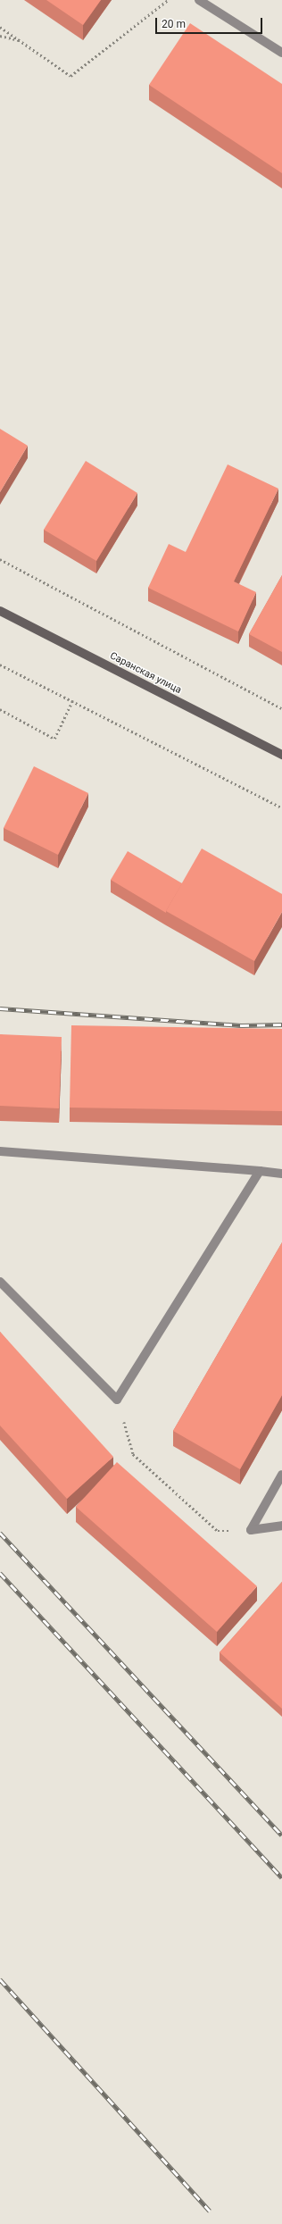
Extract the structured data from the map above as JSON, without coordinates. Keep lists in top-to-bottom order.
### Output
{
  "streets": {
    "main road": ["Саранская улица"]
  },
  "scale_bar": "20 m"
}
